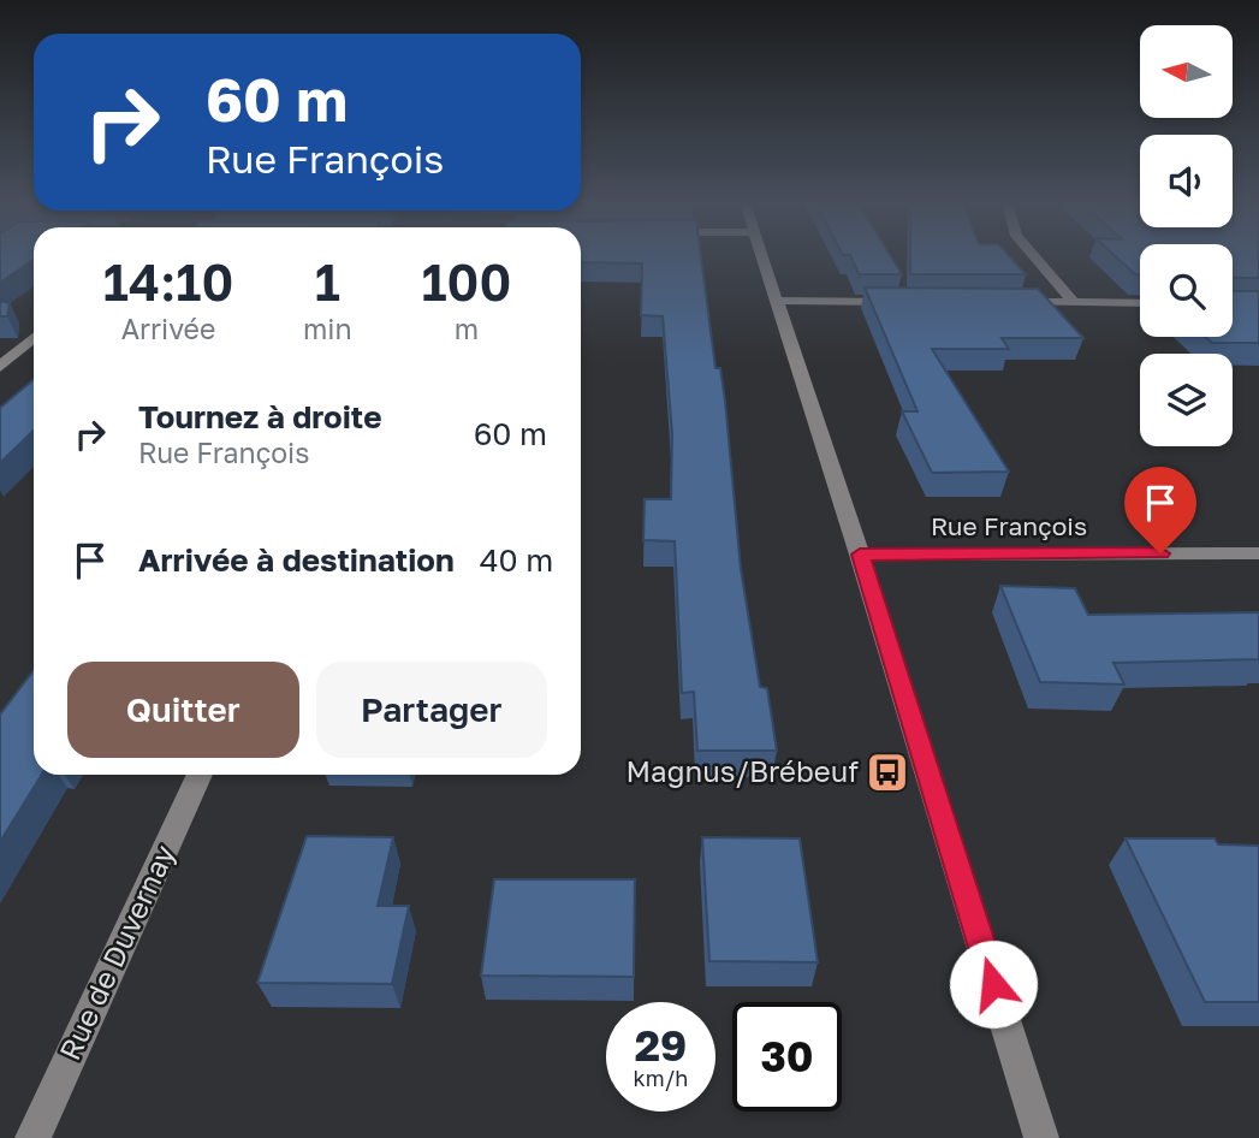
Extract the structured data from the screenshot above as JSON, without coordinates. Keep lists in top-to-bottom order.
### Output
{
  "streets": {
    "street": ["Rue François", "Rue de Duvernay"]
  },
  "places": {
    "bus stop": ["Magnus/Brébeuf"]
  },
  "north": "left",
  "page": {
    "turn": ["60 m", "Rue François"],
    "eta": [
      "14:10",
      "Arrivée",
      "1",
      "min",
      "100",
      "m"
    ],
    "list": [
      {
        "name": "Tournez à droite",
        "note": "Rue François",
        "value": "60 m"
      },
      {
        "name": "Arrivée à destination",
        "value": "40 m"
      }
    ],
    "buttons": ["Quitter", "Partager"],
    "speed": "29 km/h",
    "limit": "30"
  }
}
